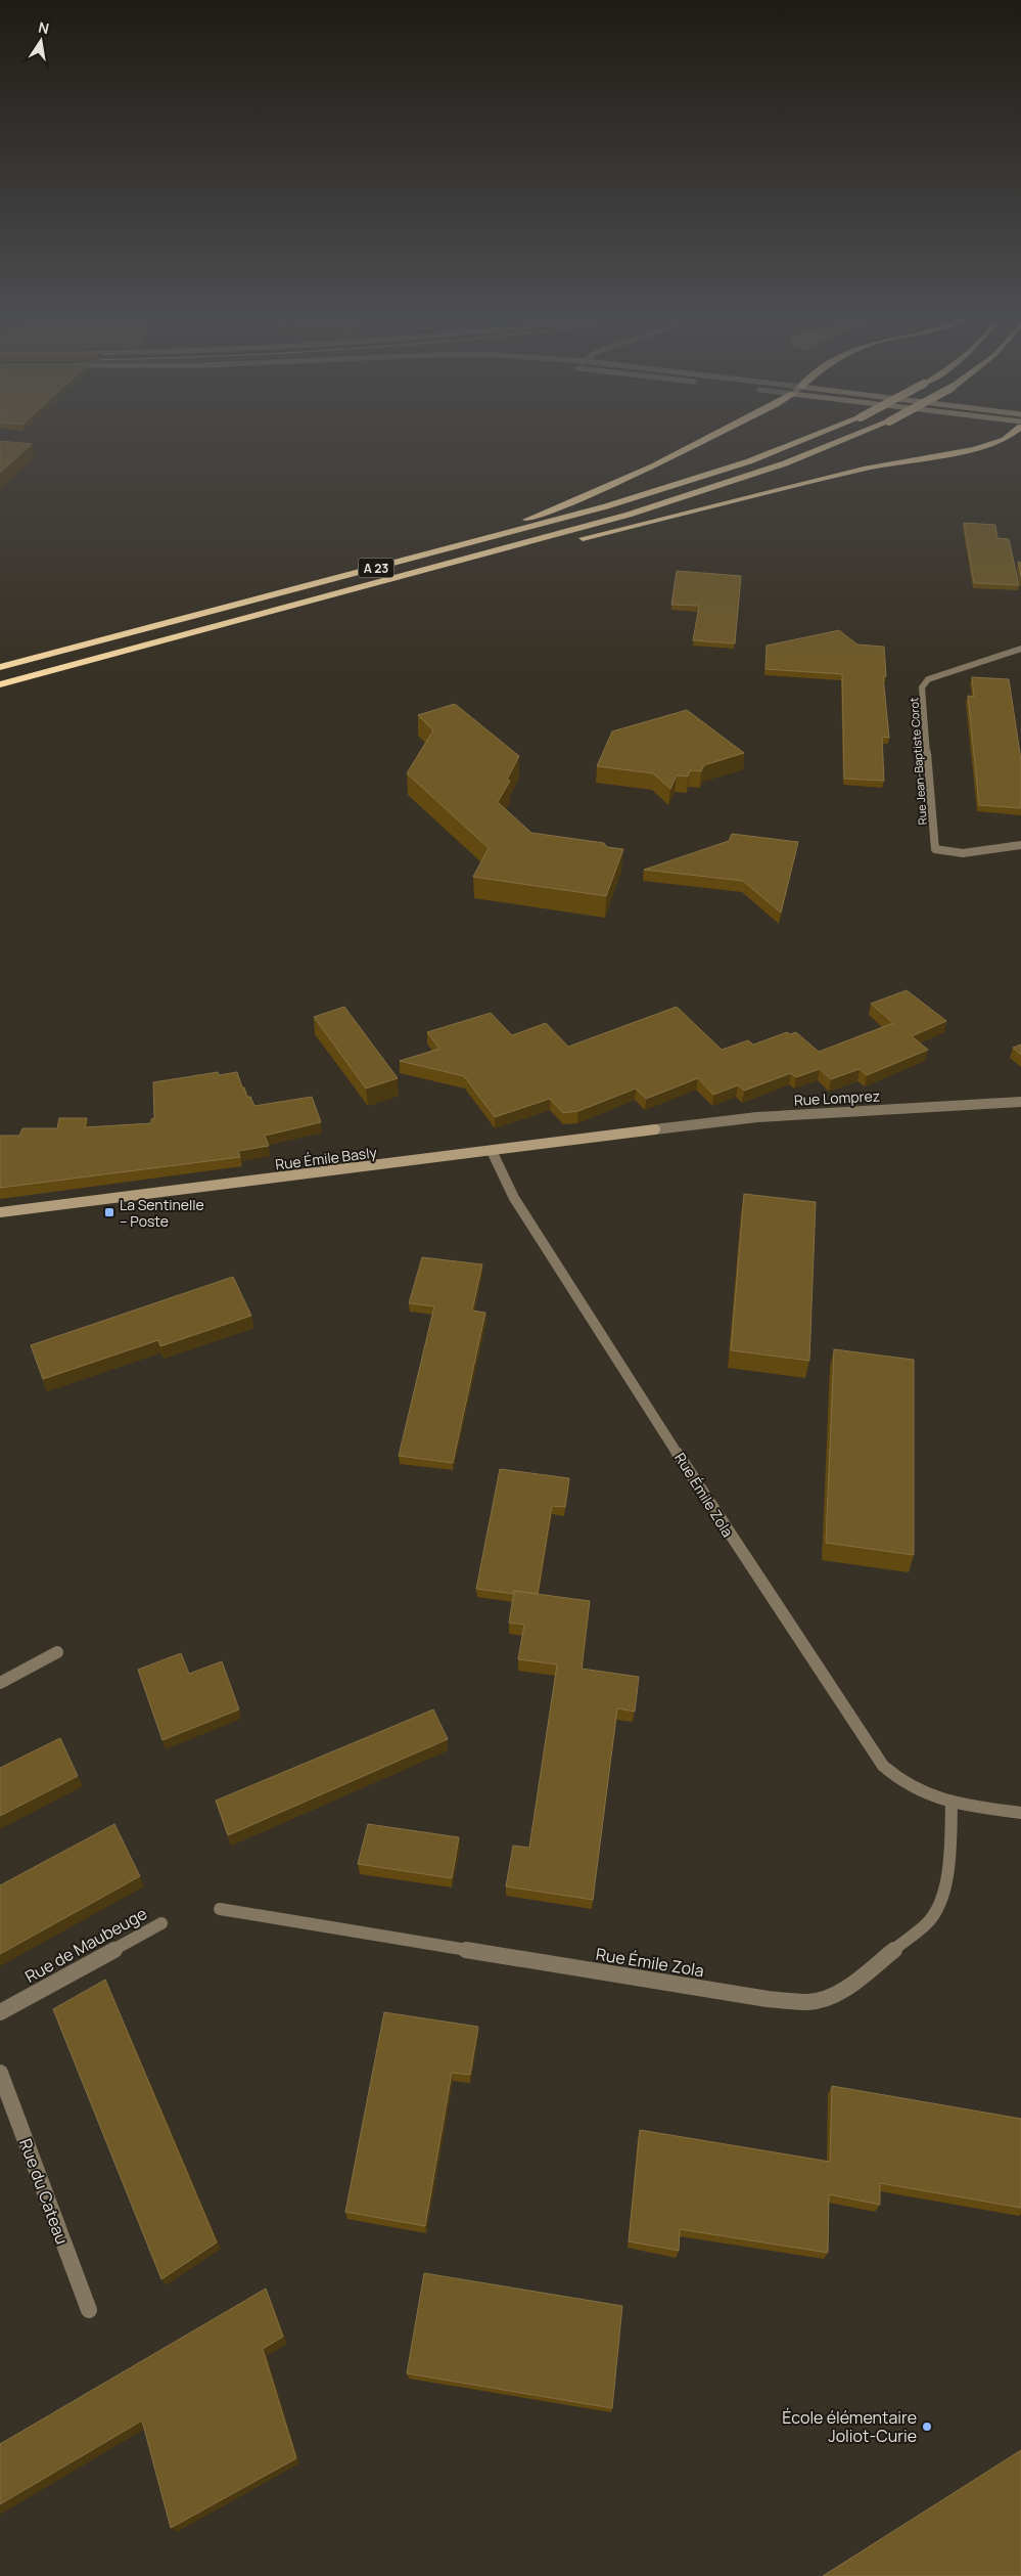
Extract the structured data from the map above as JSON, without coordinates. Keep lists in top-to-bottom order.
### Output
{
  "streets": {
    "highway": ["A 23"],
    "main road": ["Rue Émile Basly"],
    "street": [
      "Rue Jean-Baptiste Corot",
      "Rue Lomprez",
      "Rue Émile Zola",
      "Rue de Maubeuge",
      "Rue du Cateau"
    ]
  },
  "crossings": [
    ["Rue Lomprez", "Rue Émile Basly"],
    ["Rue Émile Basly", "Rue Émile Zola"]
  ],
  "places": {
    "transit": ["La Sentinelle – Poste"],
    "other": ["École élémentaire Joliot-Curie"]
  },
  "north": "top"
}
